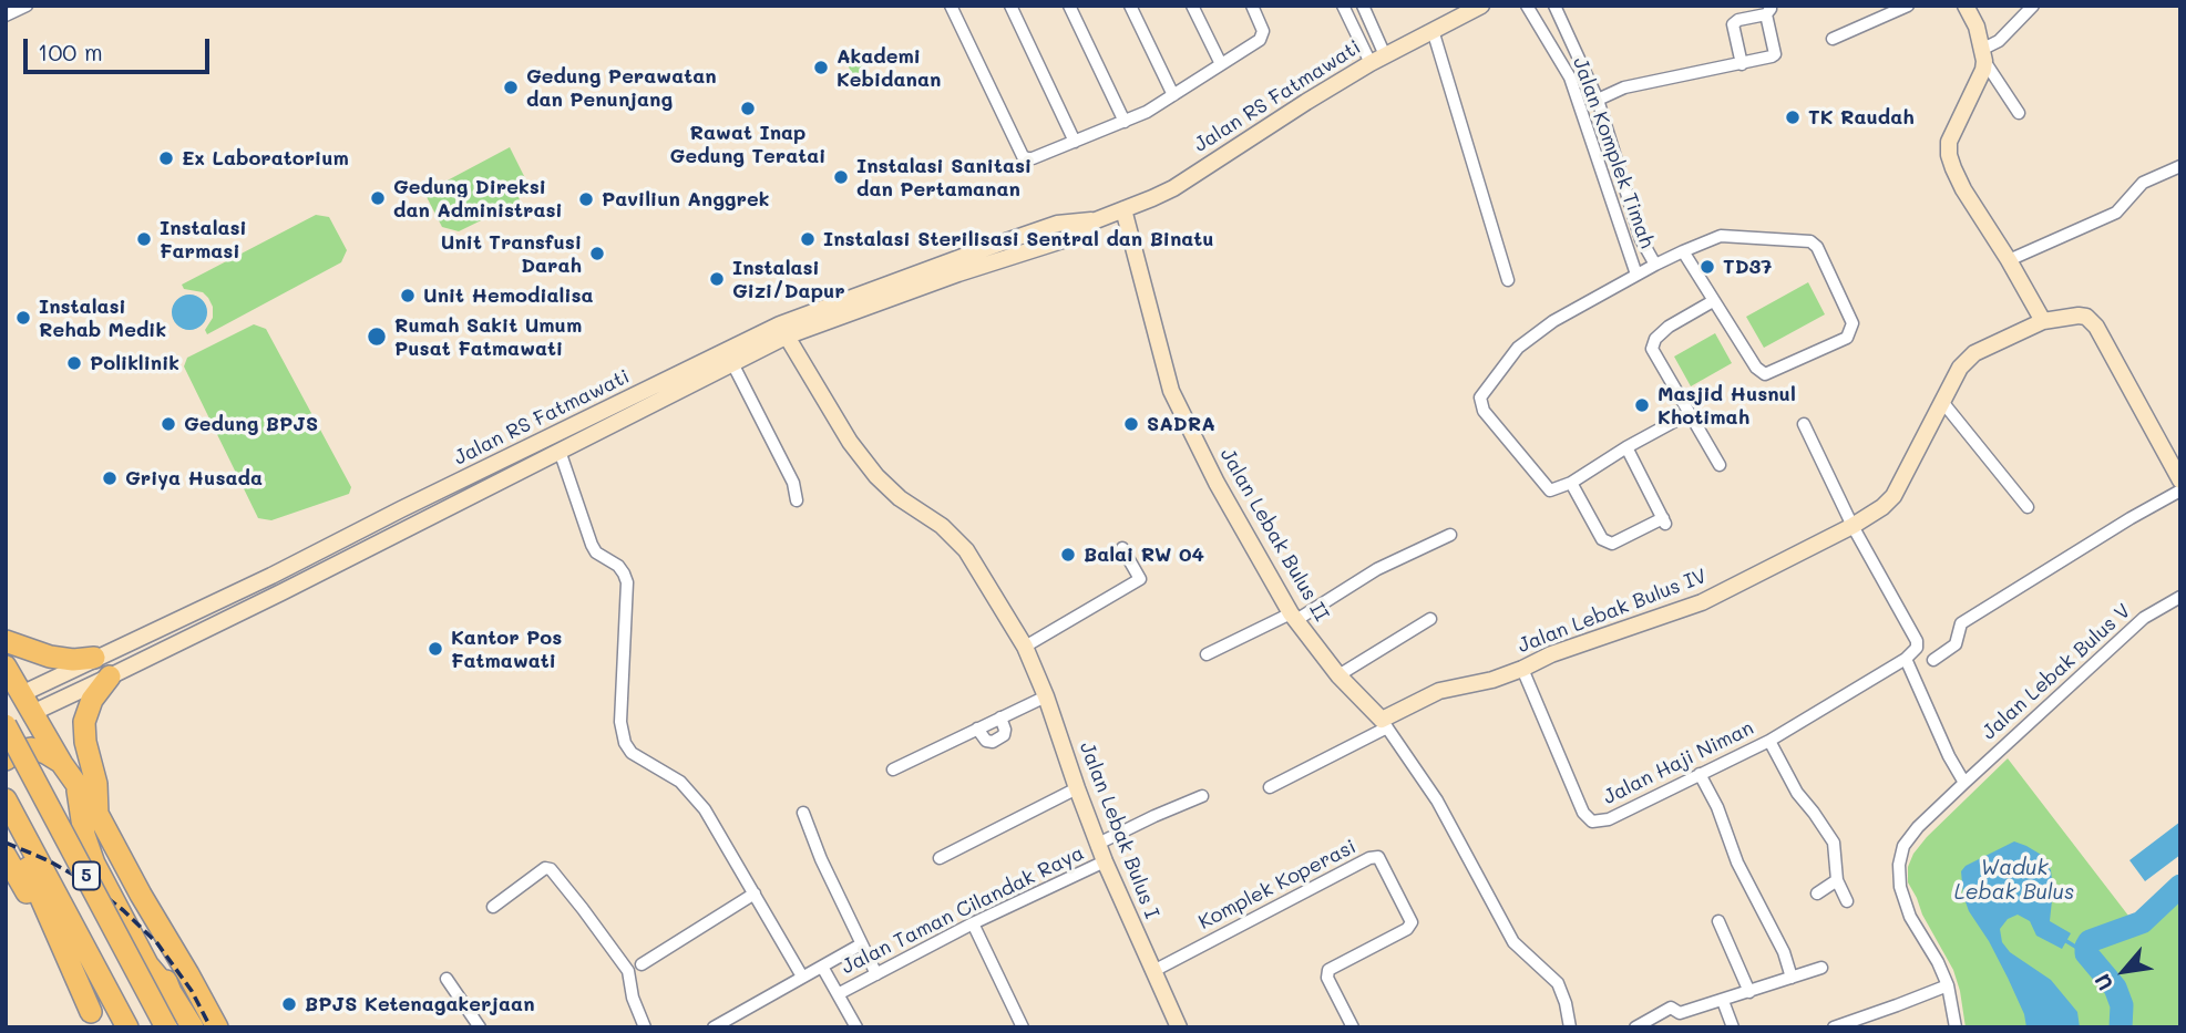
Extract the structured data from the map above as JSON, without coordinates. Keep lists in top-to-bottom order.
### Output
{
  "streets": {
    "highway": ["5"],
    "street": [
      "Jalan RS Fatmawati",
      "Jalan Komplek Timah",
      "Jalan Lebak Bulus II",
      "Jalan Lebak Bulus IV",
      "Jalan Lebak Bulus V",
      "Jalan Haji Niman",
      "Jalan Lebak Bulus I",
      "Komplek Koperasi",
      "Jalan Taman Cilandak Raya"
    ]
  },
  "crossings": [
    ["Jalan RS Fatmawati", "Jalan Lebak Bulus II"],
    ["Jalan RS Fatmawati", "Jalan Lebak Bulus I"],
    ["Jalan Lebak Bulus II", "Jalan Lebak Bulus IV"],
    ["Jalan Lebak Bulus IV", "Jalan Haji Niman"],
    ["Jalan Lebak Bulus I", "Komplek Koperasi"],
    ["Jalan Lebak Bulus I", "Jalan Taman Cilandak Raya"]
  ],
  "water": ["Waduk Lebak Bulus"],
  "places": [
    "Akademi Kebidanan",
    "Gedung Perawatan dan Penunjang",
    "Rawat Inap Gedung Teratai",
    "TK Raudah",
    "Ex Laboratorium",
    "Instalasi Sanitasi dan Pertamanan",
    "Gedung Direksi dan Administrasi",
    "Paviliun Anggrek",
    "Instalasi Farmasi",
    "Instalasi Sterilisasi Sentral dan Binatu",
    "Unit Transfusi Darah",
    "TD37",
    "Instalasi Gizi/Dapur",
    "Unit Hemodialisa",
    "Instalasi Rehab Medik",
    "Rumah Sakit Umum Pusat Fatmawati",
    "Poliklinik",
    "Masjid Husnul Khotimah",
    "Gedung BPJS",
    "SADRA",
    "Griya Husada",
    "Balai RW 04",
    "Kantor Pos Fatmawati",
    "BPJS Ketenagakerjaan"
  ],
  "scale_bar": "100 m",
  "north": "bottom left"
}
